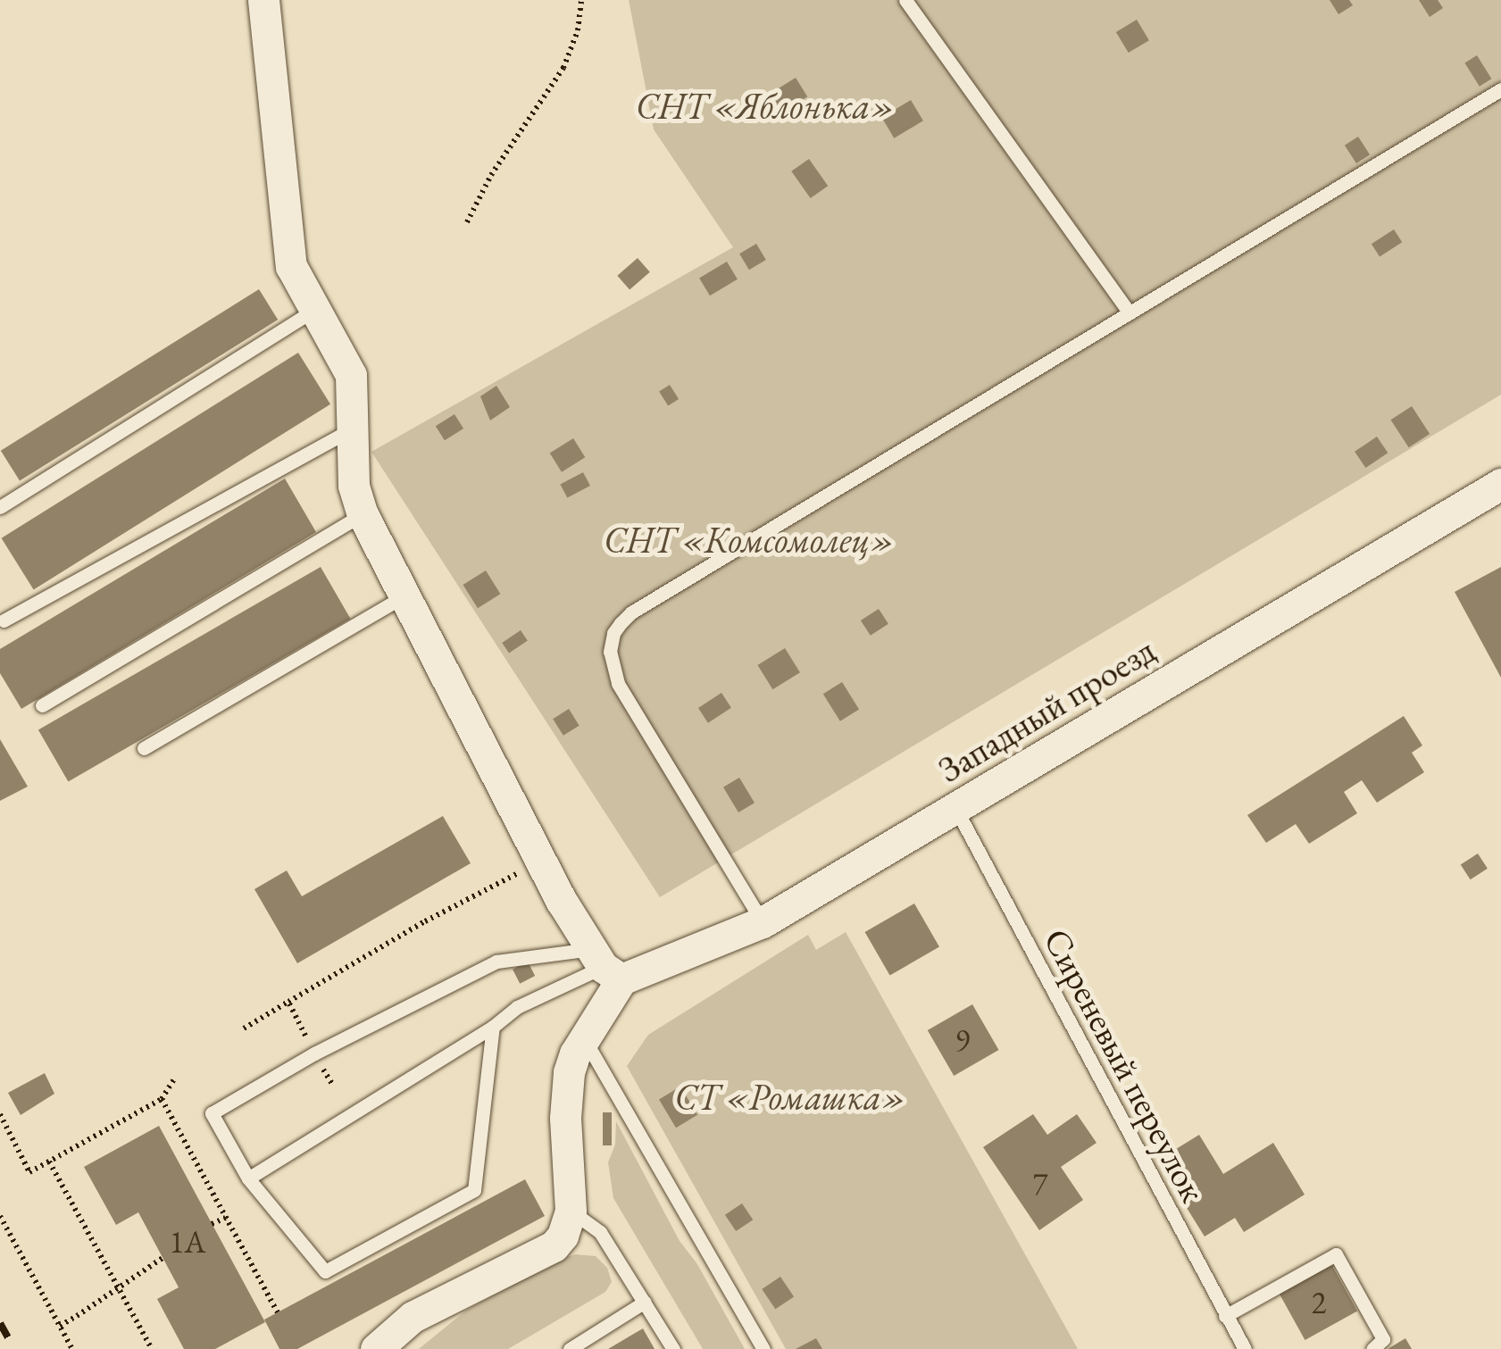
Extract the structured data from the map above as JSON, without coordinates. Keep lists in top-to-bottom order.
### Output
{
  "streets": {
    "street": ["Западный проезд"],
    "lane": ["Сиреневый переулок"]
  },
  "crossings": [
    ["Западный проезд", "Сиреневый переулок"]
  ],
  "parks": ["СНТ «Яблонька»", "СНТ «Комсомолец»", "СТ «Ромашка»"],
  "house_numbers": [
    "9",
    "7",
    "1А",
    "2"
  ]
}
